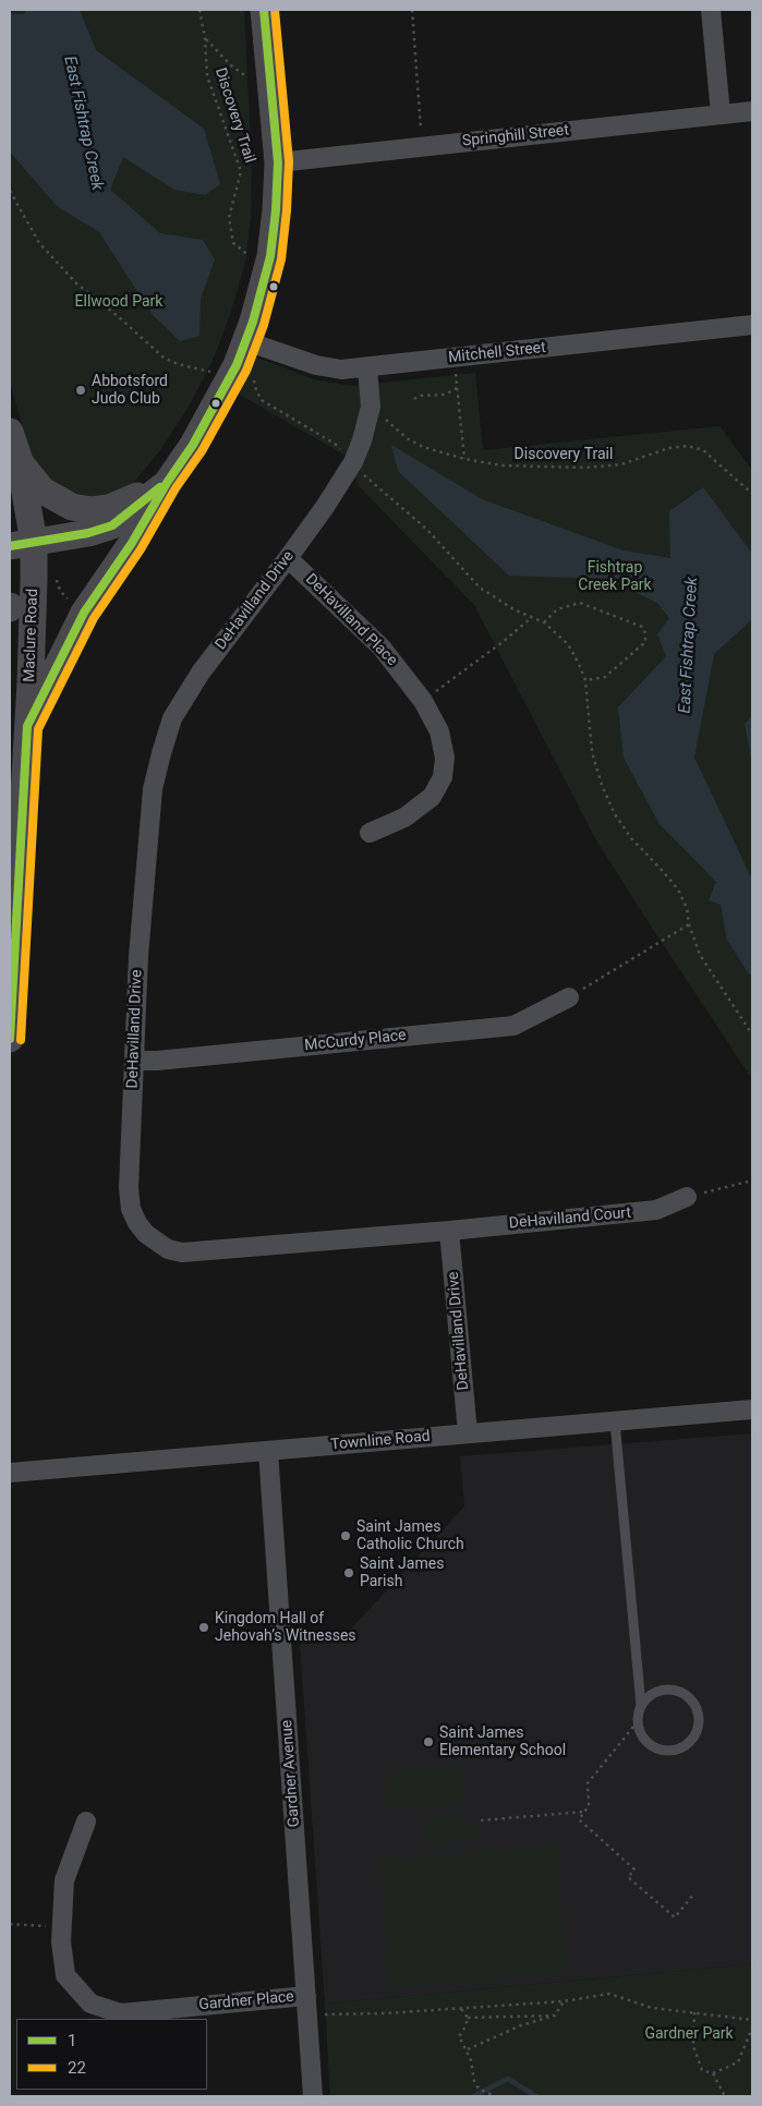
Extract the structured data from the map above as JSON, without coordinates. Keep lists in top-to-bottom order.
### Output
{
  "streets": {
    "main road": ["Maclure Road"],
    "street": [
      "Springhill Street",
      "Mitchell Street",
      "DeHavilland Drive",
      "DeHavilland Place",
      "McCurdy Place",
      "DeHavilland Court",
      "Townline Road",
      "Gardner Avenue",
      "Gardner Place"
    ],
    "path": ["Discovery Trail"]
  },
  "crossings": [
    ["Discovery Trail", "DeHavilland Drive"],
    ["Mitchell Street", "DeHavilland Drive"],
    ["DeHavilland Drive", "DeHavilland Place"],
    ["DeHavilland Drive", "McCurdy Place"],
    ["DeHavilland Drive", "DeHavilland Court"],
    ["DeHavilland Drive", "Townline Road"],
    ["Townline Road", "Gardner Avenue"],
    ["Gardner Avenue", "Gardner Place"]
  ],
  "water": ["East Fishtrap Creek"],
  "parks": ["Ellwood Park", "Fishtrap Creek Park", "Gardner Park"],
  "places": [
    "Abbotsford Judo Club",
    "Saint James Catholic Church",
    "Saint James Parish",
    "Kingdom Hall of Jehovah’s Witnesses",
    "Saint James Elementary School"
  ],
  "lines": ["transit line 1", "transit line 22"],
  "legend": ["1", "22"]
}
